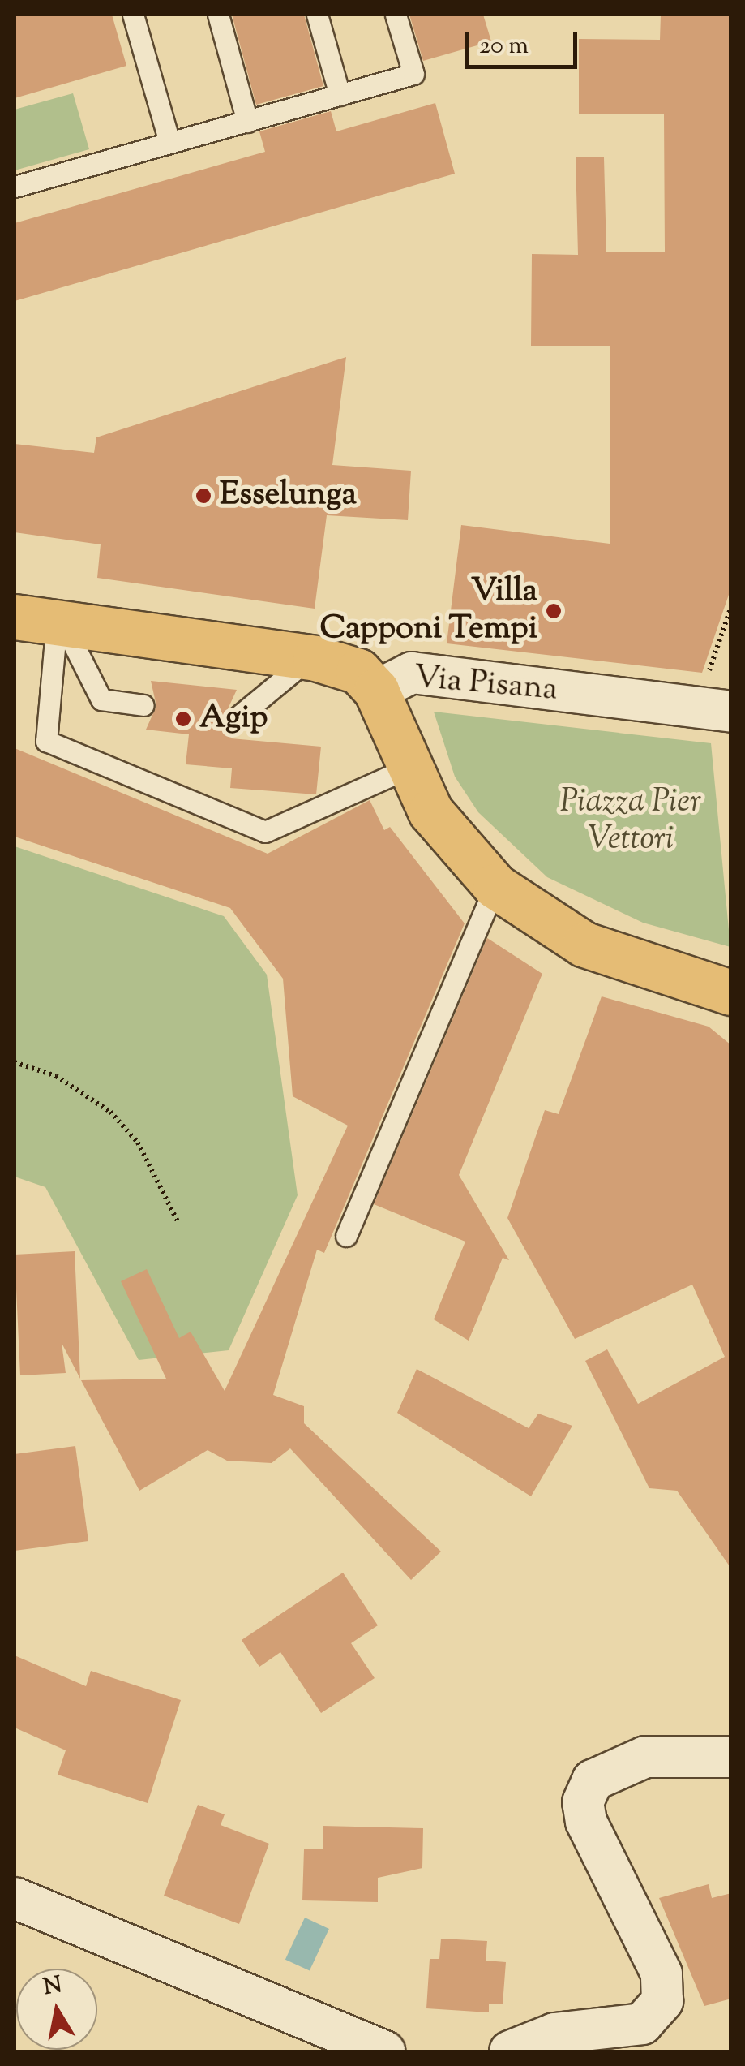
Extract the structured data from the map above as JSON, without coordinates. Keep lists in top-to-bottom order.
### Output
{
  "streets": {
    "main road": ["Via Pisana"]
  },
  "parks": ["Piazza Pier Vettori"],
  "places": ["Esselunga", "Villa Capponi Tempi", "Agip"],
  "scale_bar": "20 m",
  "north": "top"
}
